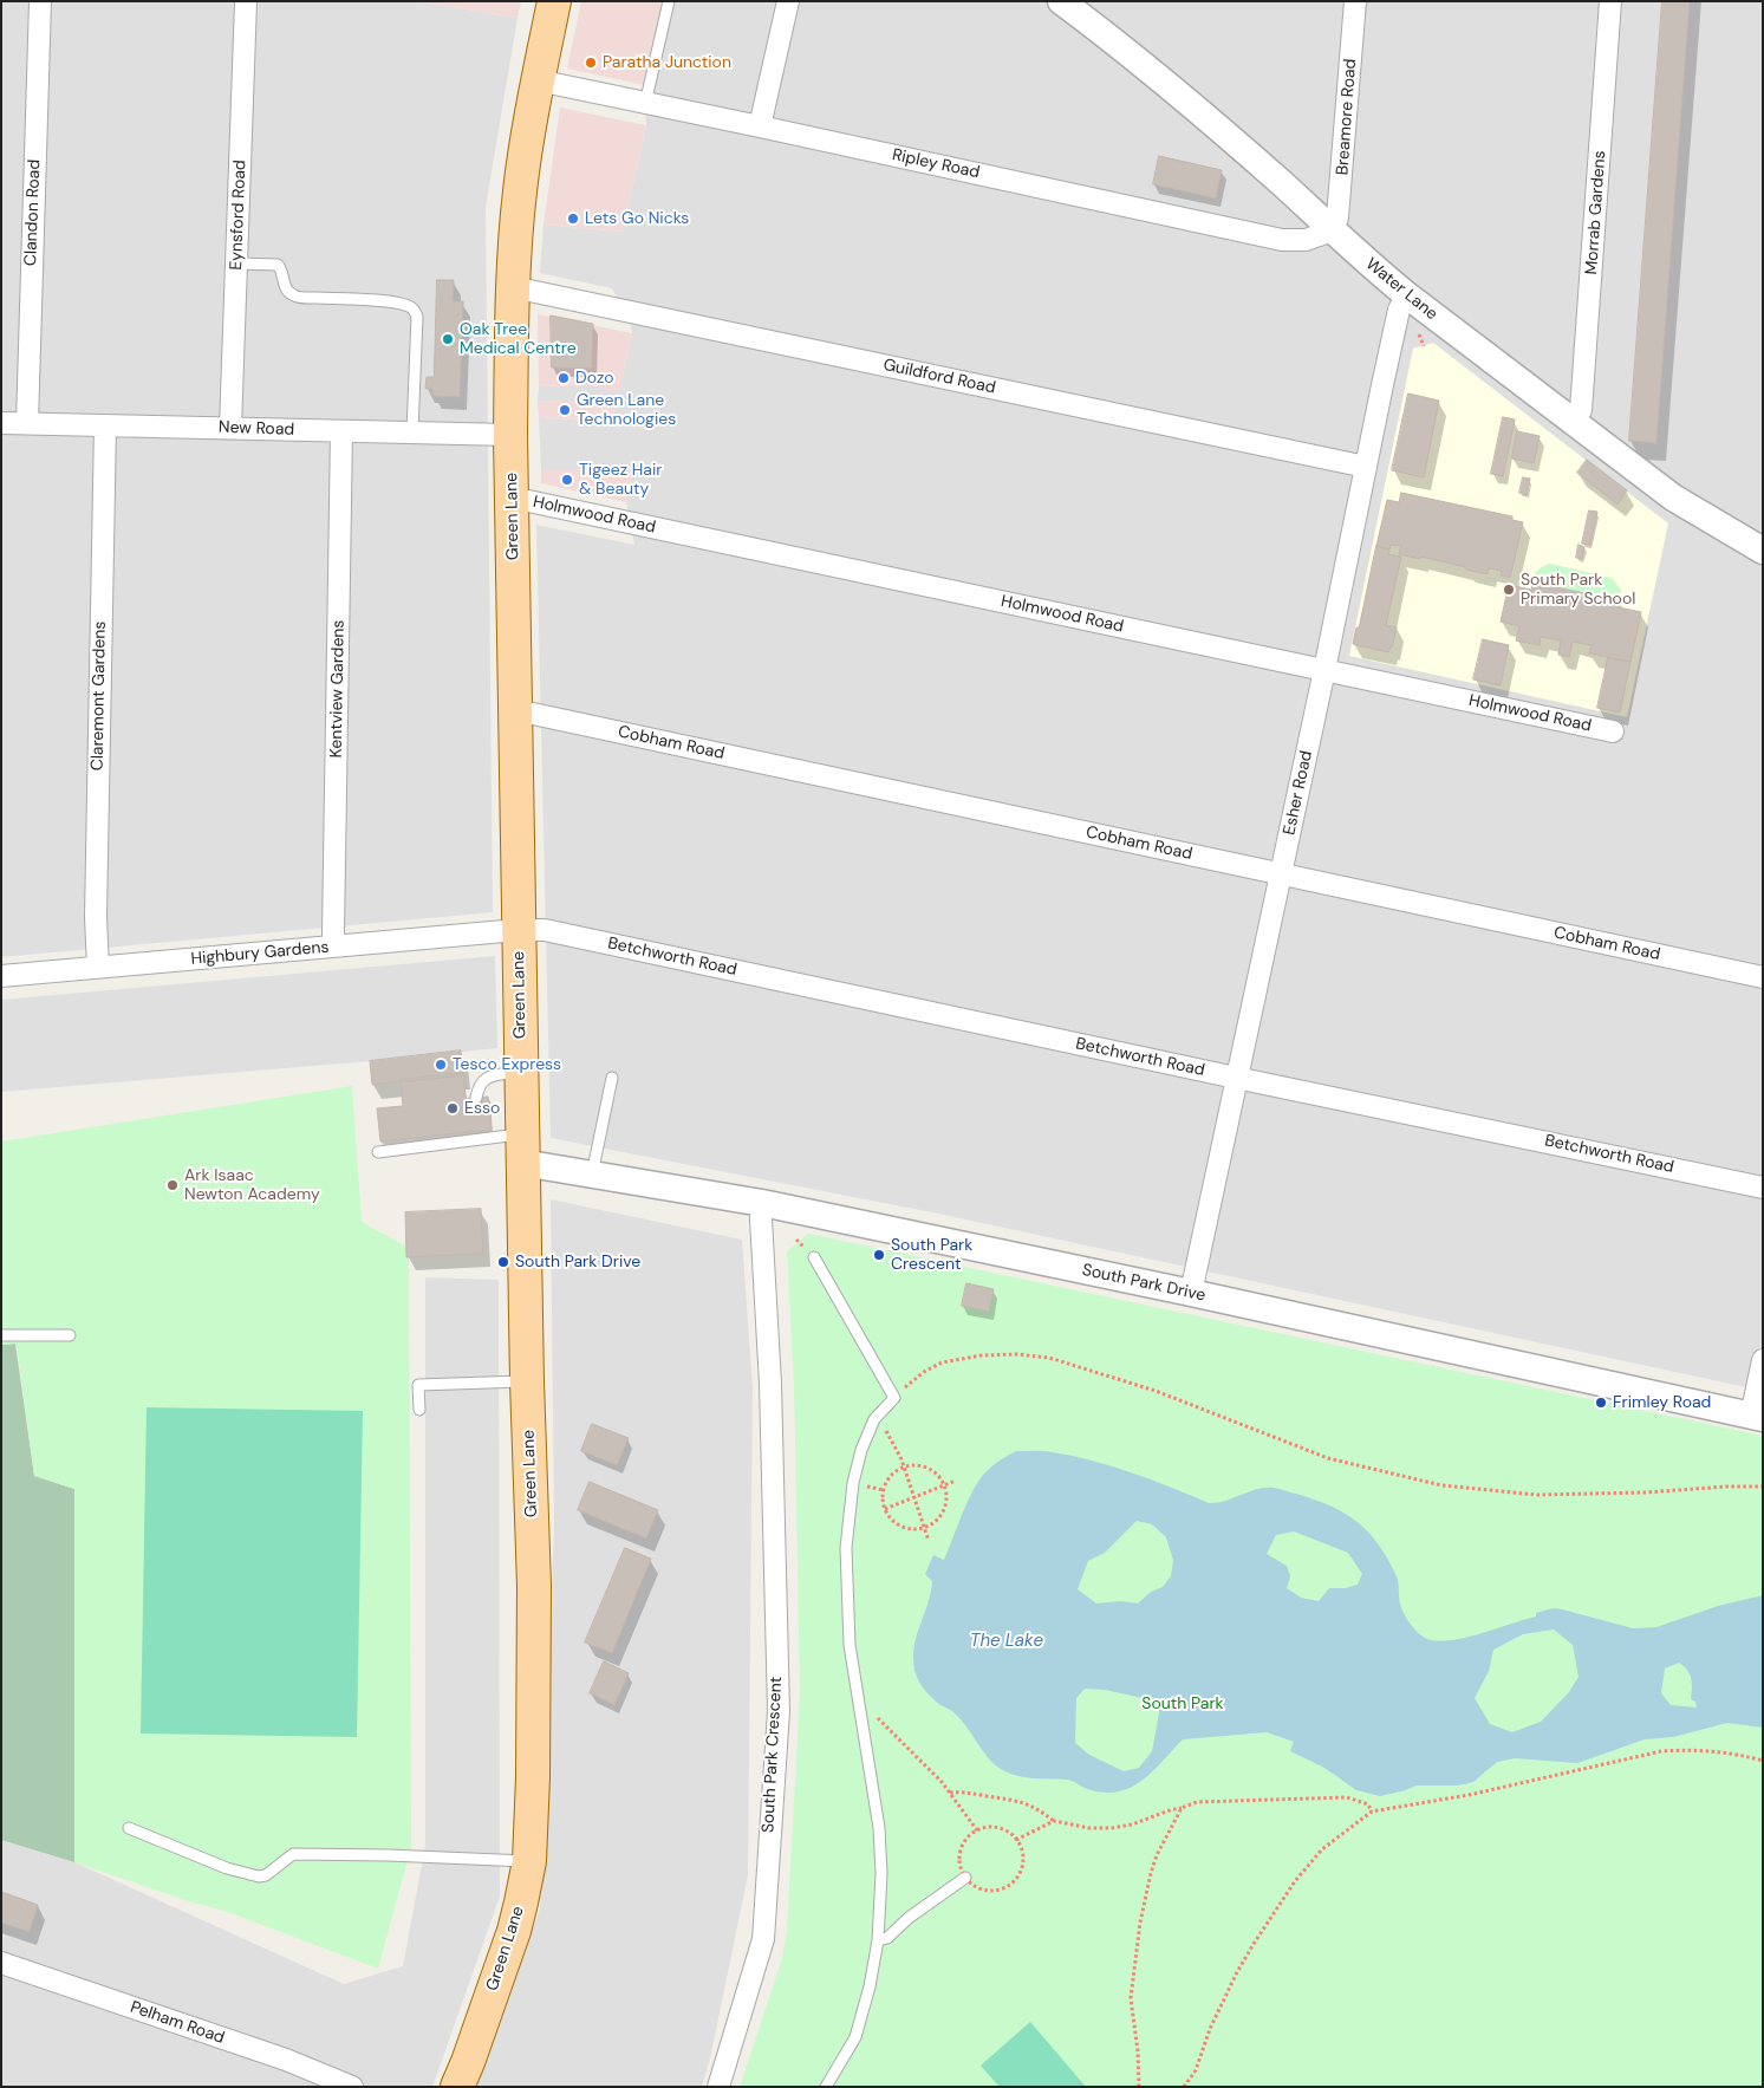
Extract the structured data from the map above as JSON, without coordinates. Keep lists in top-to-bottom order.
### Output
{
  "streets": {
    "main road": ["Green Lane"],
    "street": [
      "Breamore Road",
      "Ripley Road",
      "Clandon Road",
      "Morrab Gardens",
      "Eynsford Road",
      "Water Lane",
      "Guildford Road",
      "New Road",
      "Holmwood Road",
      "Kentview Gardens",
      "Claremont Gardens",
      "Cobham Road",
      "Esher Road",
      "Highbury Gardens",
      "Betchworth Road",
      "South Park Drive",
      "South Park Crescent",
      "Pelham Road"
    ]
  },
  "crossings": [
    ["Breamore Road", "Ripley Road"],
    ["Breamore Road", "Water Lane"],
    ["Ripley Road", "Water Lane"],
    ["Ripley Road", "Green Lane"],
    ["Clandon Road", "New Road"],
    ["Morrab Gardens", "Water Lane"],
    ["Eynsford Road", "New Road"],
    ["Water Lane", "Esher Road"],
    ["Guildford Road", "Green Lane"],
    ["Guildford Road", "Esher Road"],
    ["New Road", "Green Lane"],
    ["New Road", "Kentview Gardens"],
    ["New Road", "Claremont Gardens"],
    ["Holmwood Road", "Green Lane"],
    ["Holmwood Road", "Esher Road"],
    ["Green Lane", "Cobham Road"],
    ["Green Lane", "Highbury Gardens"],
    ["Green Lane", "Betchworth Road"],
    ["Green Lane", "South Park Drive"],
    ["Kentview Gardens", "Highbury Gardens"],
    ["Claremont Gardens", "Highbury Gardens"],
    ["Cobham Road", "Esher Road"],
    ["Esher Road", "Betchworth Road"],
    ["Esher Road", "South Park Drive"],
    ["Highbury Gardens", "Betchworth Road"],
    ["South Park Drive", "South Park Crescent"]
  ],
  "water": ["The Lake"],
  "parks": ["South Park"],
  "places": [
    "Paratha Junction",
    "Lets Go Nicks",
    "Oak Tree Medical Centre",
    "Dozo",
    "Green Lane Technologies",
    "Tigeez Hair & Beauty",
    "South Park Primary School",
    "Tesco Express",
    "Esso",
    "Ark Isaac Newton Academy",
    "South Park Crescent",
    "South Park Drive",
    "Frimley Road"
  ]
}
